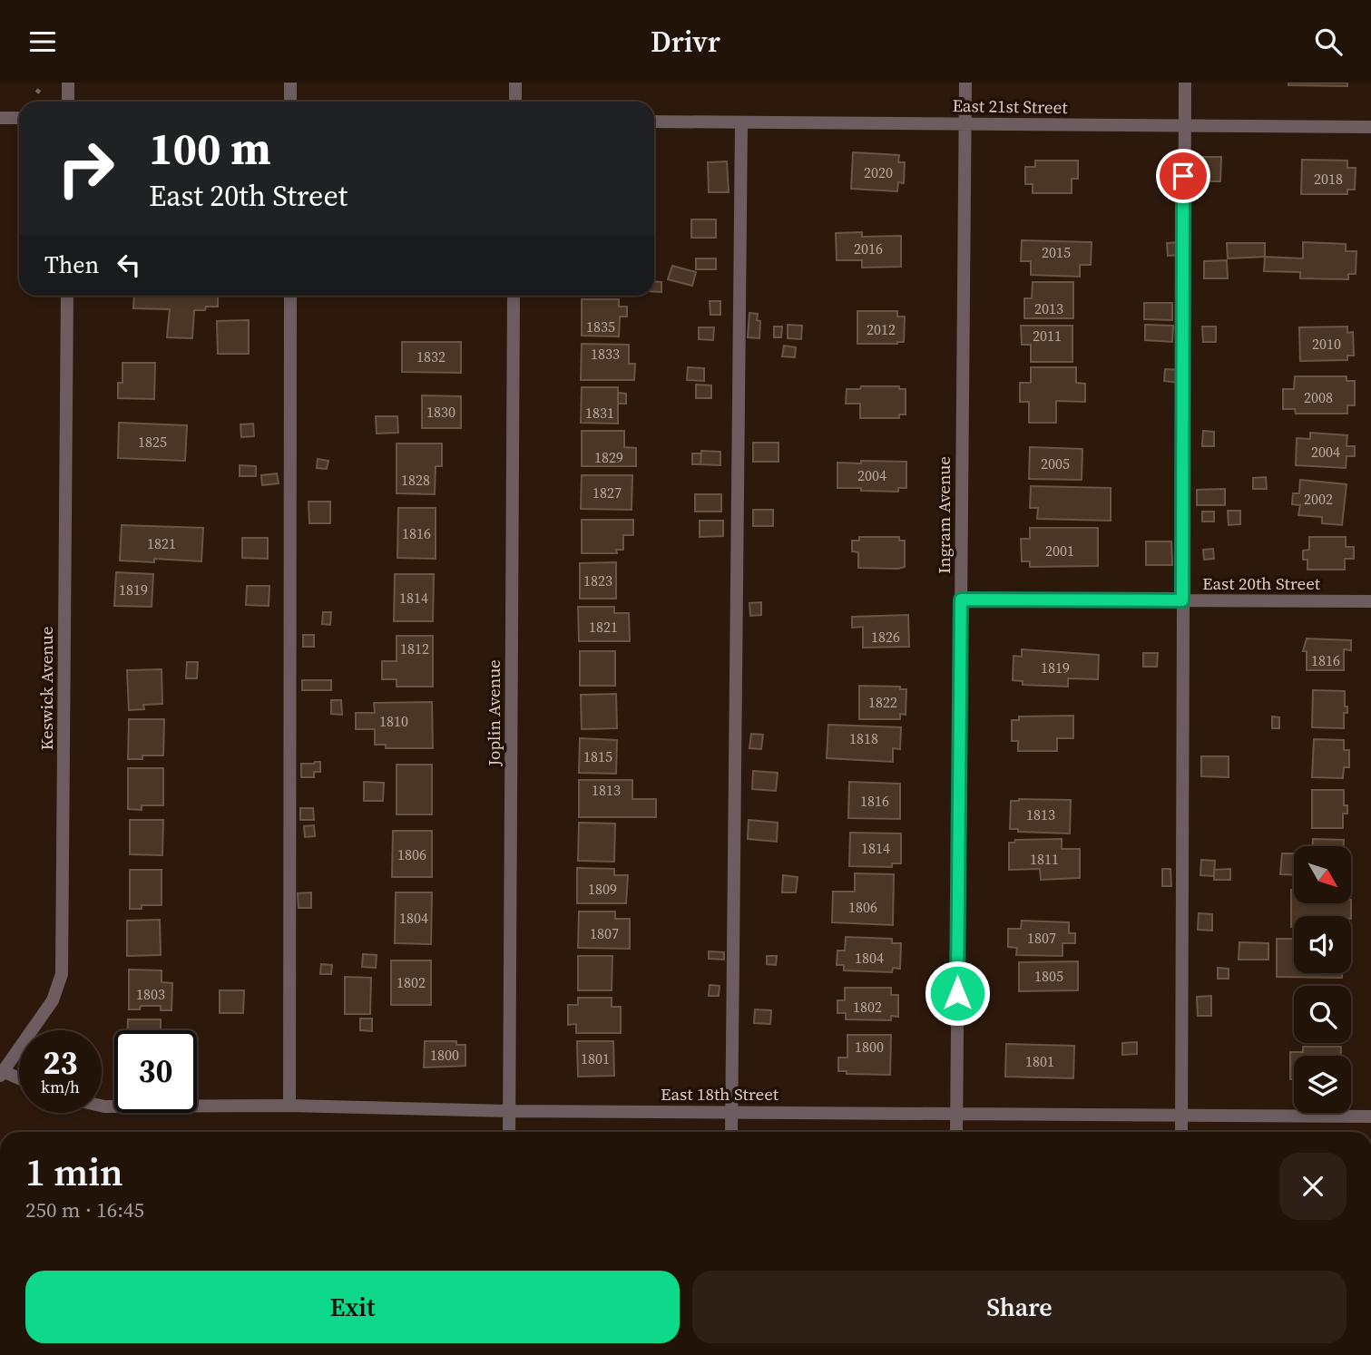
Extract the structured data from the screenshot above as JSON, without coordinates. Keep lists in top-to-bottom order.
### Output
{
  "streets": {
    "street": [
      "East 21st Street",
      "Ingram Avenue",
      "East 20th Street",
      "Keswick Avenue",
      "Joplin Avenue",
      "East 18th Street"
    ]
  },
  "crossings": [
    ["East 21st Street", "Ingram Avenue"],
    ["Ingram Avenue", "East 20th Street"],
    ["Ingram Avenue", "East 18th Street"],
    ["Joplin Avenue", "East 18th Street"]
  ],
  "house_numbers": [
    "2020",
    "2018",
    "2016",
    "2015",
    "2013",
    "1835",
    "2012",
    "2011",
    "2010",
    "1833",
    "1832",
    "2008",
    "1830",
    "1831",
    "1825",
    "2004",
    "1829",
    "2005",
    "2004",
    "1828",
    "1827",
    "2002",
    "1816",
    "1821",
    "2001",
    "1823",
    "1819",
    "1814",
    "1821",
    "1826",
    "1812",
    "1816",
    "1819",
    "1822",
    "1810",
    "1818",
    "1815",
    "1813",
    "1816",
    "1813",
    "1814",
    "1806",
    "1811",
    "1809",
    "1806",
    "1804",
    "1807",
    "1807",
    "1804",
    "1805",
    "1802",
    "1803",
    "1802",
    "1800",
    "1800",
    "1801",
    "1801"
  ],
  "north": "bottom right",
  "page": {
    "header": "Drivr",
    "turn": ["100 m", "East 20th Street"],
    "then": "Then",
    "speed": "23 km/h",
    "limit": "30",
    "heading": ["1 min", "250 m · 16:45"],
    "buttons": ["Exit", "Share"]
  }
}
